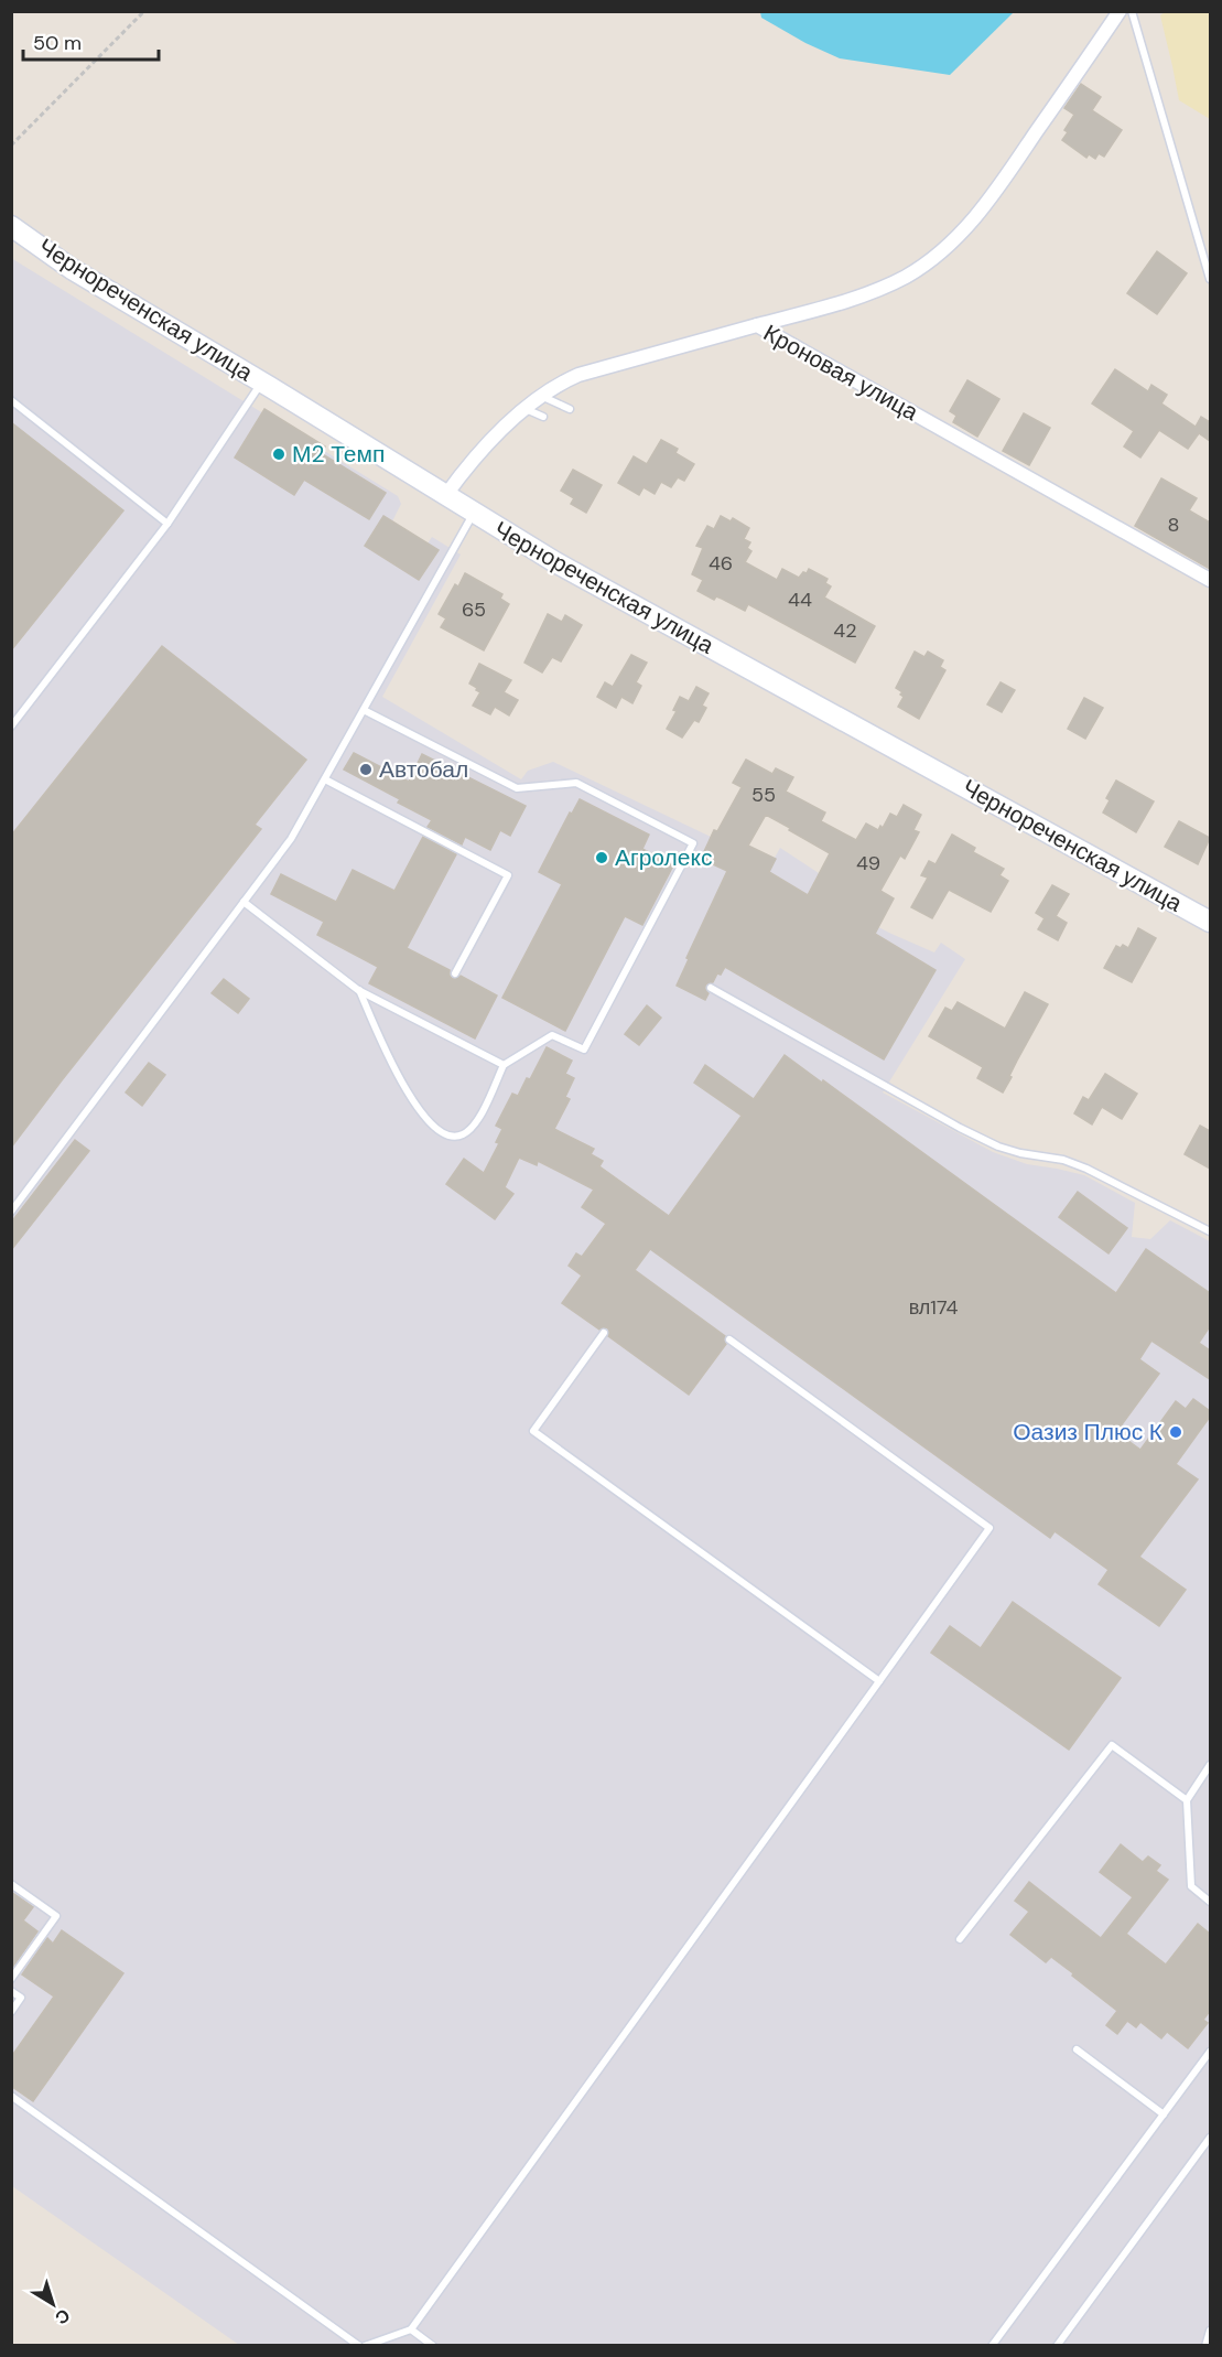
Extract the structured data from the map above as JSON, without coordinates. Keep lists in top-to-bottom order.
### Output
{
  "streets": {
    "street": ["Чернореченская улица", "Кроновая улица"]
  },
  "crossings": [
    ["Чернореченская улица", "Кроновая улица"]
  ],
  "places": [
    "М2 Темп",
    "Автобал",
    "Агролекс",
    "Оазиз Плюс К"
  ],
  "house_numbers": [
    "8",
    "46",
    "44",
    "65",
    "42",
    "55",
    "49",
    "вл174"
  ],
  "scale_bar": "50 m",
  "north": "bottom right"
}
